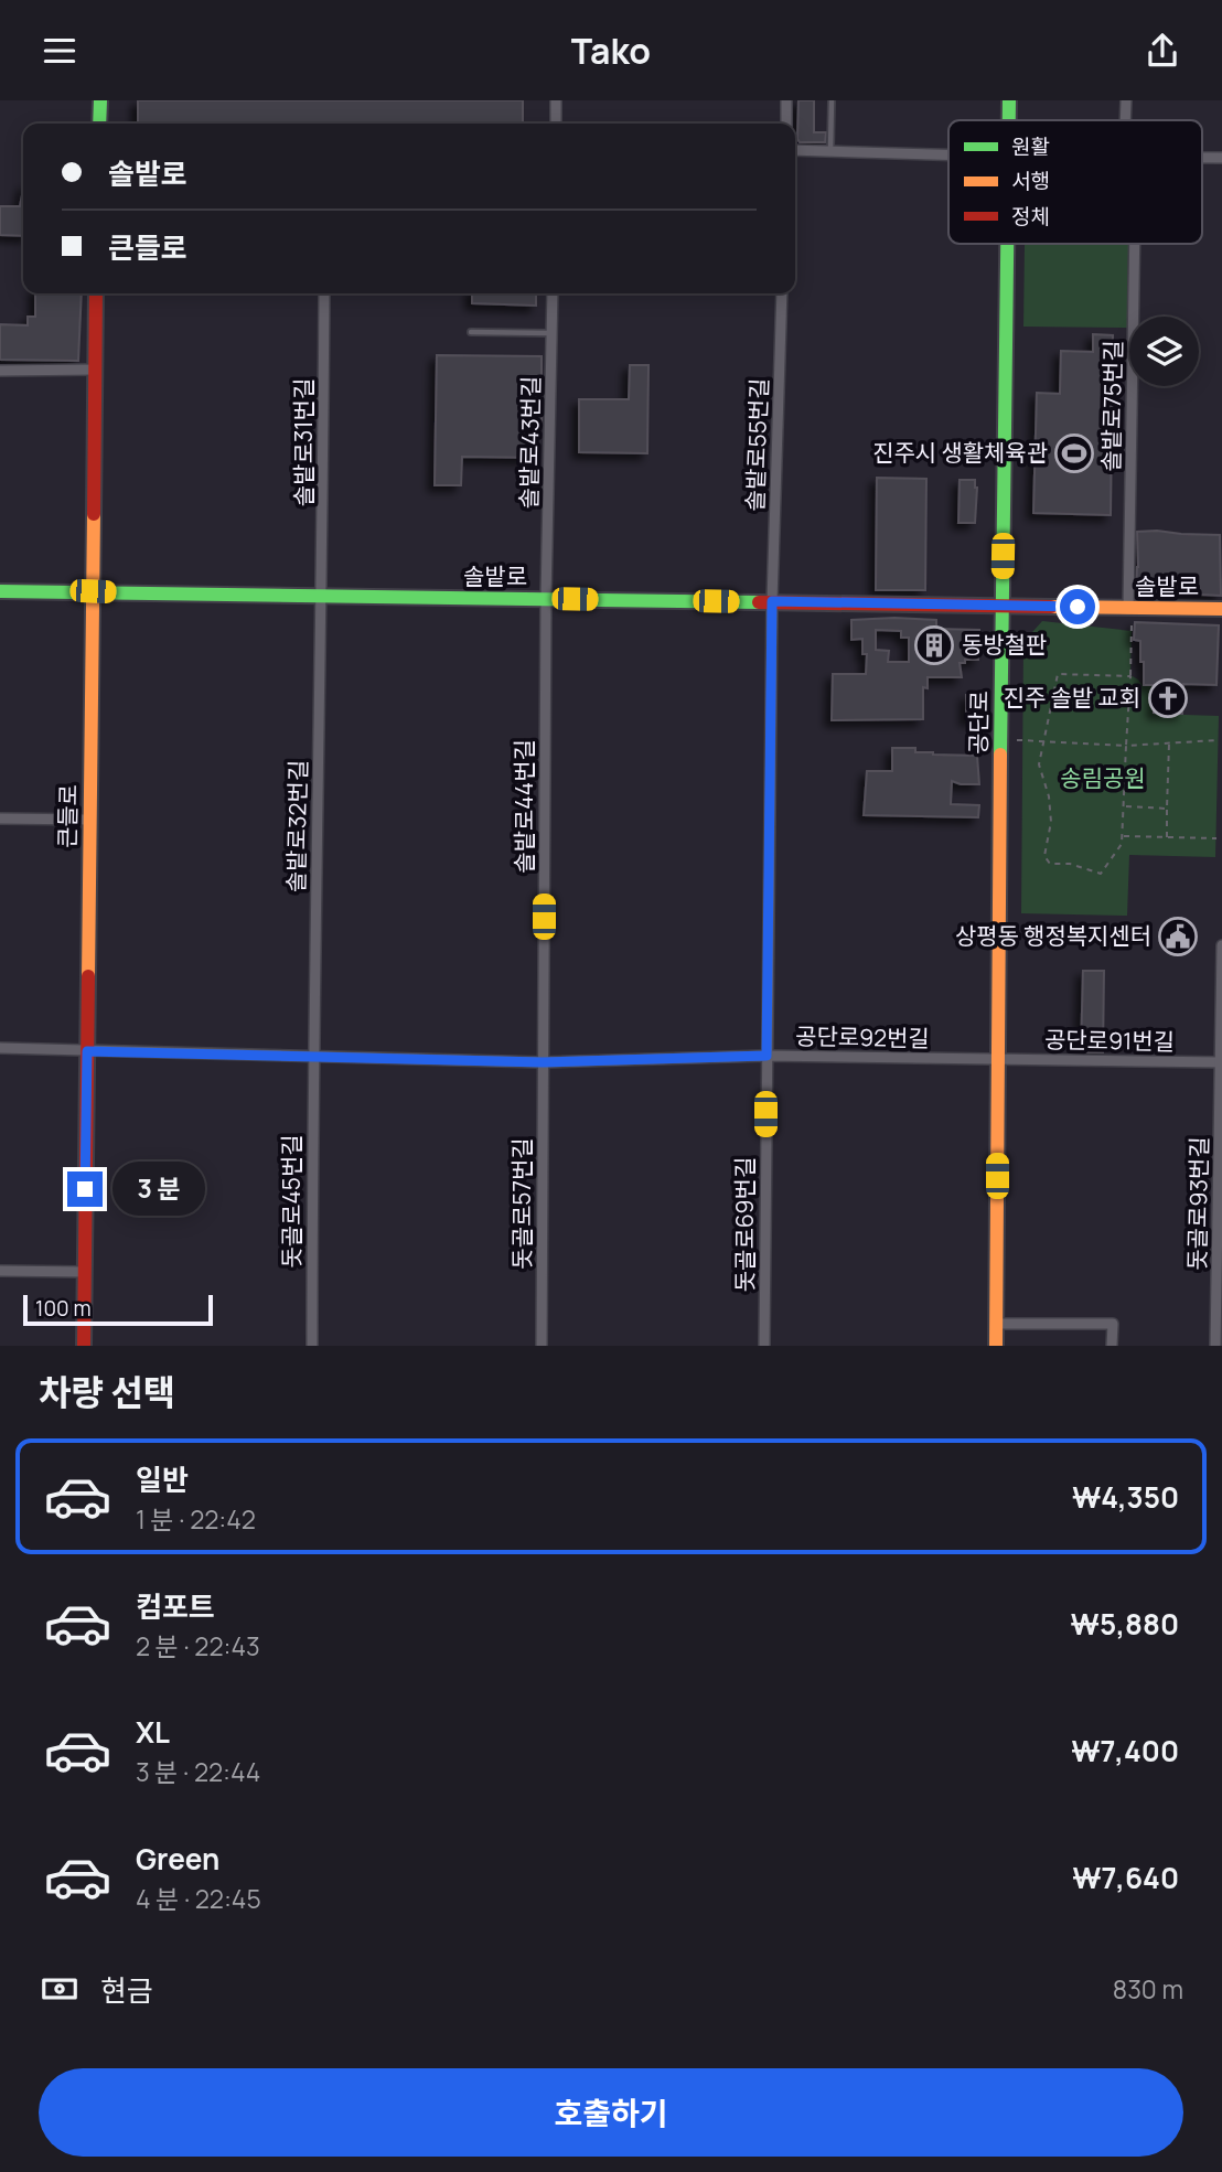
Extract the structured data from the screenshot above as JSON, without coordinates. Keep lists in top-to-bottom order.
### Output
{
  "streets": {
    "street": [
      "솔밭로75번길",
      "솔밭로31번길",
      "솔밭로43번길",
      "솔밭로55번길",
      "솔밭로",
      "공단로",
      "솔밭로44번길",
      "큰들로",
      "솔밭로32번길",
      "공단로92번길",
      "공단로91번길",
      "돗골로45번길",
      "돗골로57번길",
      "돗골로93번길",
      "돗골로69번길"
    ]
  },
  "crossings": [
    ["솔밭로75번길", "솔밭로"],
    ["솔밭로31번길", "솔밭로"],
    ["솔밭로31번길", "솔밭로32번길"],
    ["솔밭로43번길", "솔밭로"],
    ["솔밭로43번길", "솔밭로44번길"],
    ["솔밭로55번길", "솔밭로"],
    ["솔밭로55번길", "공단로92번길"],
    ["솔밭로55번길", "돗골로69번길"],
    ["솔밭로", "공단로"],
    ["솔밭로", "솔밭로44번길"],
    ["솔밭로", "큰들로"],
    ["솔밭로", "솔밭로32번길"],
    ["공단로", "공단로92번길"],
    ["공단로", "공단로91번길"],
    ["솔밭로44번길", "공단로92번길"],
    ["솔밭로44번길", "돗골로57번길"],
    ["큰들로", "공단로92번길"],
    ["솔밭로32번길", "공단로92번길"],
    ["솔밭로32번길", "돗골로45번길"],
    ["공단로92번길", "공단로91번길"],
    ["공단로92번길", "돗골로45번길"],
    ["공단로92번길", "돗골로57번길"],
    ["공단로92번길", "돗골로69번길"],
    ["공단로91번길", "돗골로93번길"]
  ],
  "parks": ["송림공원"],
  "places": {
    "sports": ["진주시 생활체육관"],
    "building": ["동방철판"],
    "church": ["진주 솔밭 교회"],
    "public building": ["상평동 행정복지센터"]
  },
  "legend": ["원활", "서행", "정체"],
  "scale_bar": "100 m",
  "page": {
    "header": "Tako",
    "banner": ["솔밭로", "큰들로"],
    "bubble": "3 분",
    "scale": "100 m",
    "heading": "차량 선택",
    "list": [
      {
        "name": "일반",
        "note": "1 분 · 22:42",
        "value": "₩4,350"
      },
      {
        "name": "컴포트",
        "note": "2 분 · 22:43",
        "value": "₩5,880"
      },
      {
        "name": "XL",
        "note": "3 분 · 22:44",
        "value": "₩7,400"
      },
      {
        "name": "Green",
        "note": "4 분 · 22:45",
        "value": "₩7,640"
      }
    ],
    "pay": ["현금", "830 m"],
    "buttons": "호출하기"
  }
}
